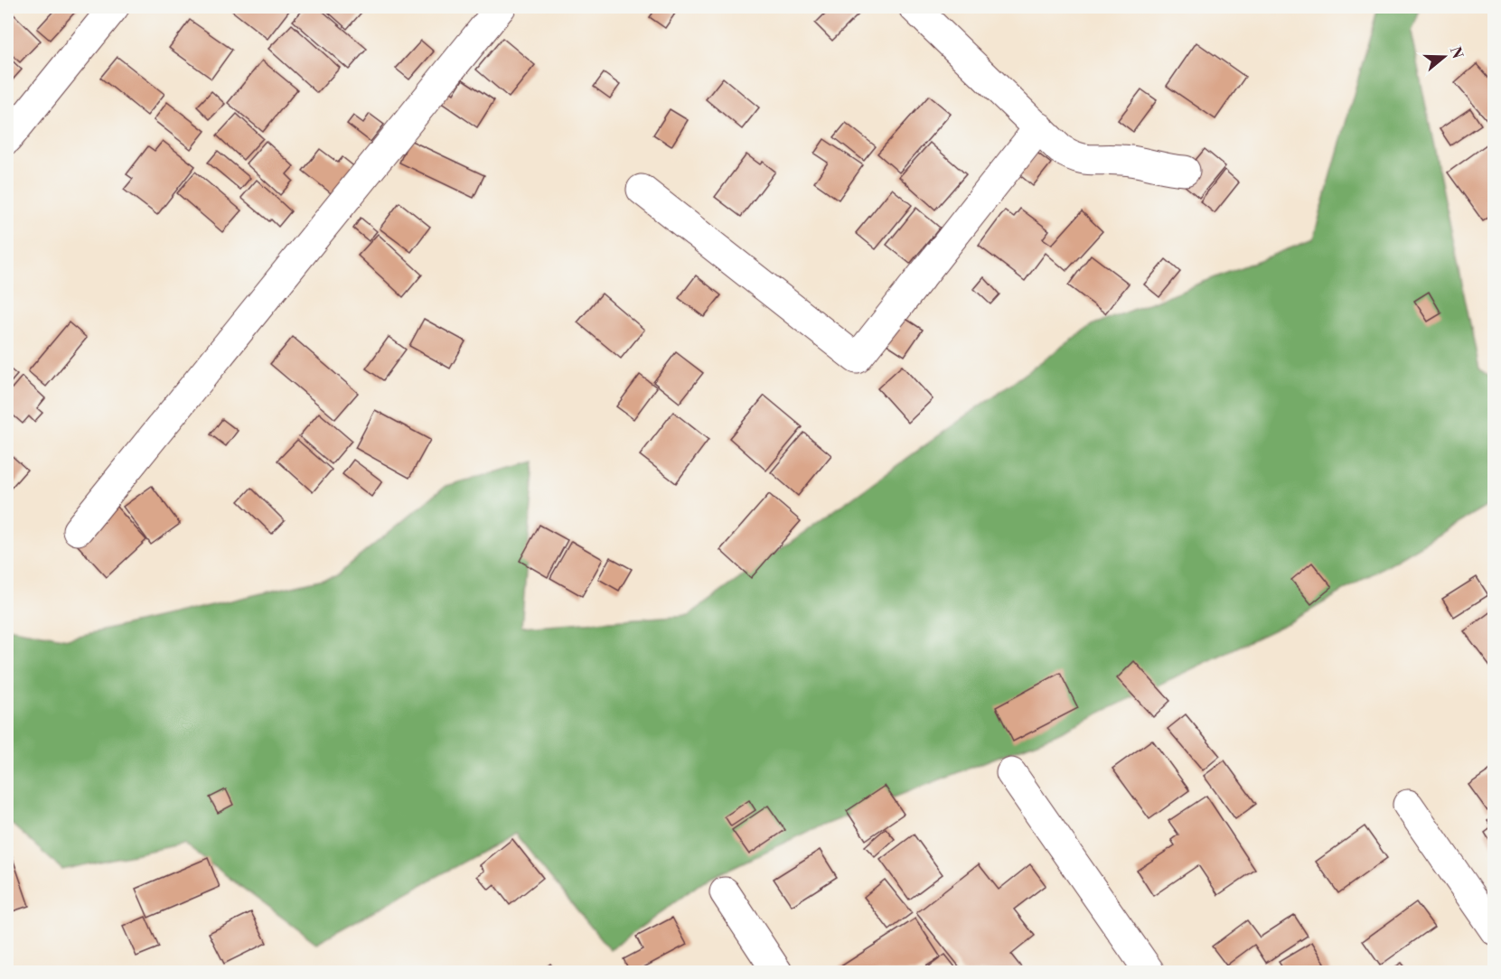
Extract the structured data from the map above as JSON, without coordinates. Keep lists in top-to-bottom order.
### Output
{
  "north": "right"
}
